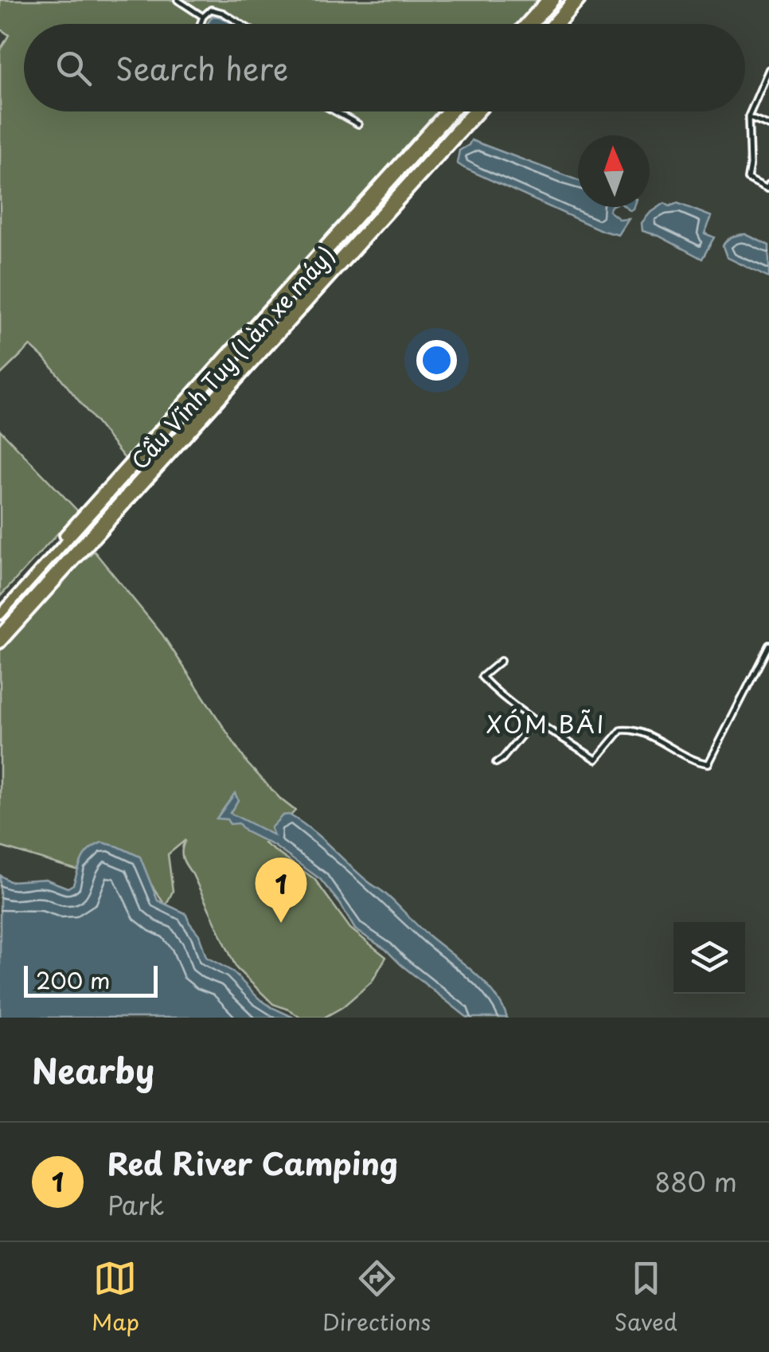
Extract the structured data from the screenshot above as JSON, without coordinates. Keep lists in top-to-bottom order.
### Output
{
  "streets": {
    "highway": ["Cầu Vĩnh Tuy (Làn xe máy)"]
  },
  "districts": ["XÓM BÃI"],
  "scale_bar": "200 m",
  "north": "top",
  "page": {
    "search": "Search here",
    "pins": "1",
    "scale": "200 m",
    "heading": "Nearby",
    "list": [
      {
        "mark": "1",
        "name": "Red River Camping",
        "note": "Park",
        "value": "880 m"
      }
    ],
    "nav": ["Map", "Directions", "Saved"]
  }
}
